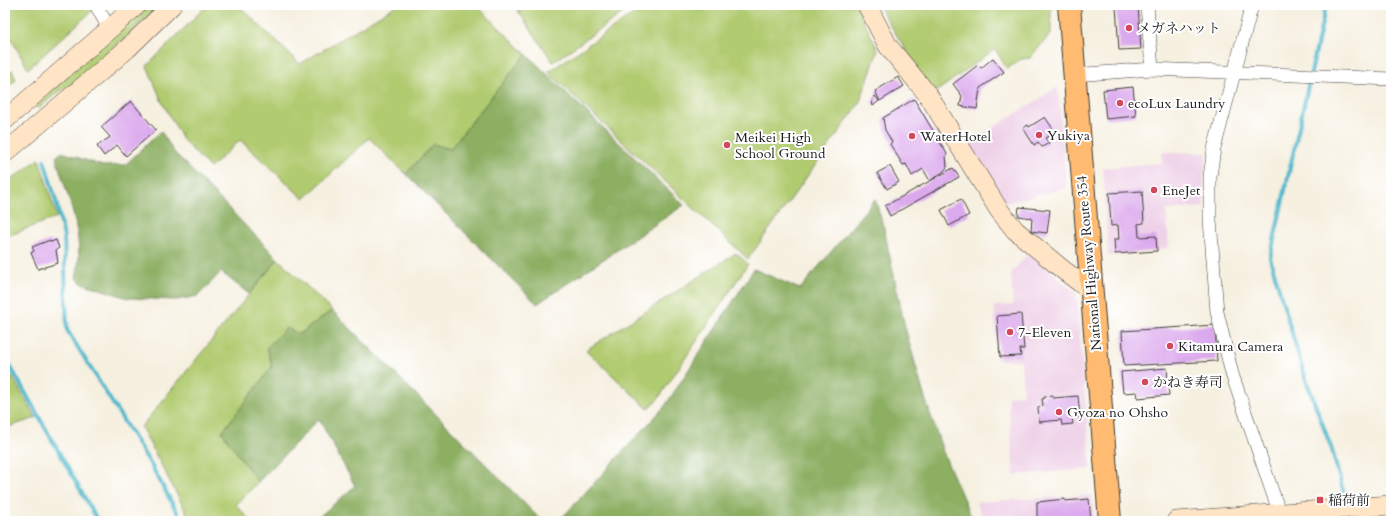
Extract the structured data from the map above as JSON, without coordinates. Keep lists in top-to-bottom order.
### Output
{
  "streets": {
    "highway": ["National Highway Route 354"]
  },
  "places": {
    "other": [
      "メガネハット",
      "ecoLux Laundry",
      "Yukiya",
      "WaterHotel",
      "Meikei High School Ground",
      "EneJet",
      "7-Eleven",
      "Kitamura Camera",
      "かねき寿司",
      "Gyoza no Ohsho"
    ],
    "transit": ["稲荷前"]
  }
}
